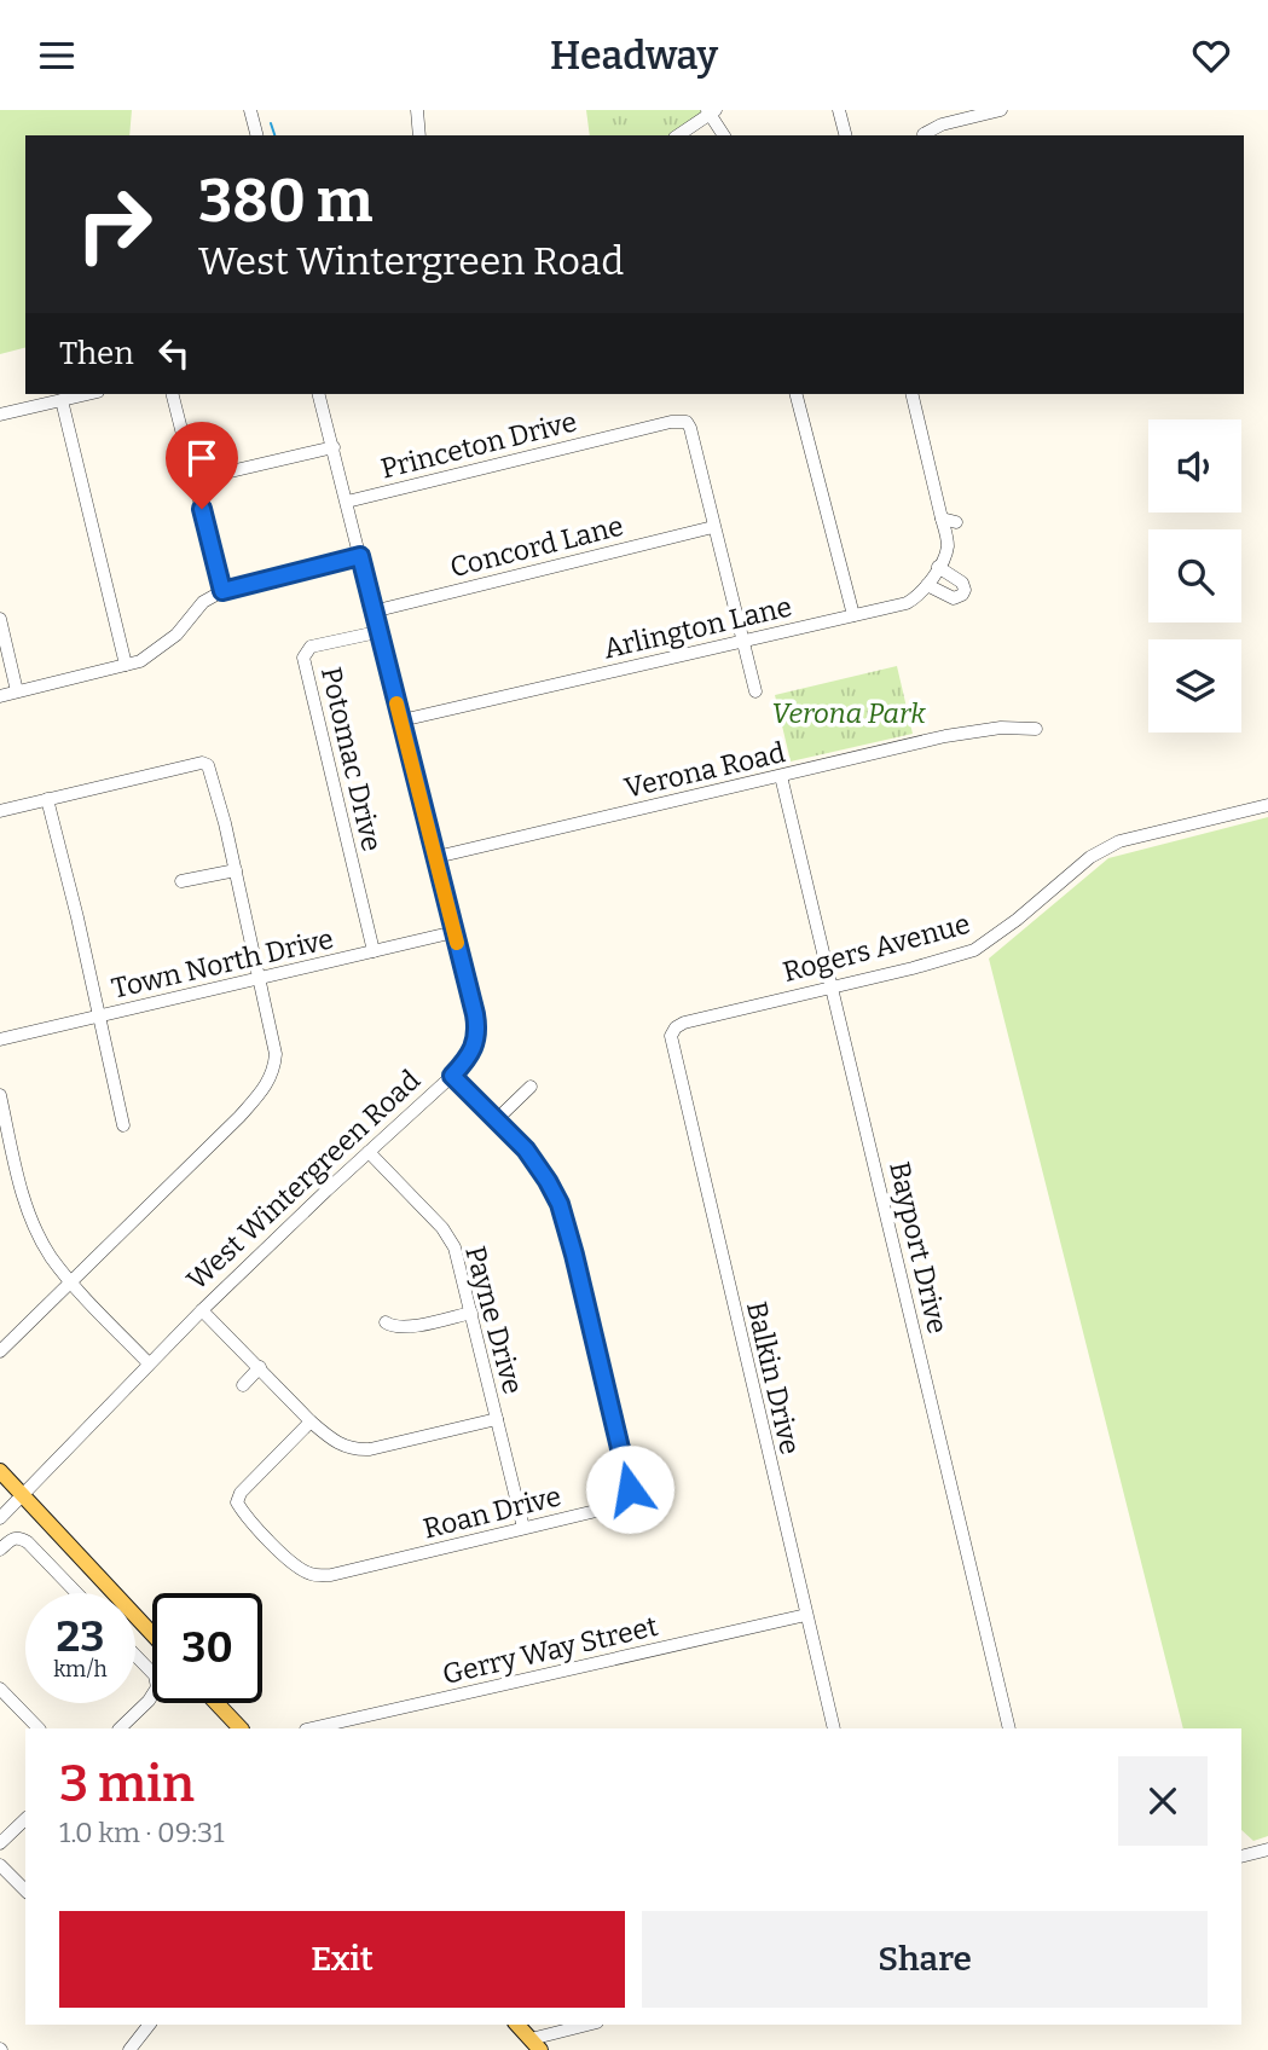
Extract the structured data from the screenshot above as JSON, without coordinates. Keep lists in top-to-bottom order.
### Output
{
  "streets": {
    "street": [
      "Princeton Drive",
      "Concord Lane",
      "Arlington Lane",
      "Potomac Drive",
      "Verona Road",
      "Rogers Avenue",
      "Town North Drive",
      "West Wintergreen Road",
      "Bayport Drive",
      "Payne Drive",
      "Balkin Drive",
      "Roan Drive",
      "Gerry Way Street"
    ]
  },
  "crossings": [
    ["Princeton Drive", "Concord Lane"],
    ["Princeton Drive", "West Wintergreen Road"],
    ["Concord Lane", "West Wintergreen Road"],
    ["Arlington Lane", "West Wintergreen Road"],
    ["Potomac Drive", "Town North Drive"],
    ["Potomac Drive", "West Wintergreen Road"],
    ["Verona Road", "West Wintergreen Road"],
    ["Verona Road", "Bayport Drive"],
    ["Rogers Avenue", "Bayport Drive"],
    ["Rogers Avenue", "Balkin Drive"],
    ["Town North Drive", "West Wintergreen Road"],
    ["West Wintergreen Road", "Payne Drive"],
    ["West Wintergreen Road", "Roan Drive"],
    ["Payne Drive", "Roan Drive"],
    ["Balkin Drive", "Gerry Way Street"]
  ],
  "parks": ["Verona Park"],
  "page": {
    "header": "Headway",
    "turn": ["380 m", "West Wintergreen Road"],
    "then": "Then",
    "speed": "23 km/h",
    "limit": "30",
    "heading": ["3 min", "1.0 km · 09:31"],
    "buttons": ["Exit", "Share"]
  }
}
